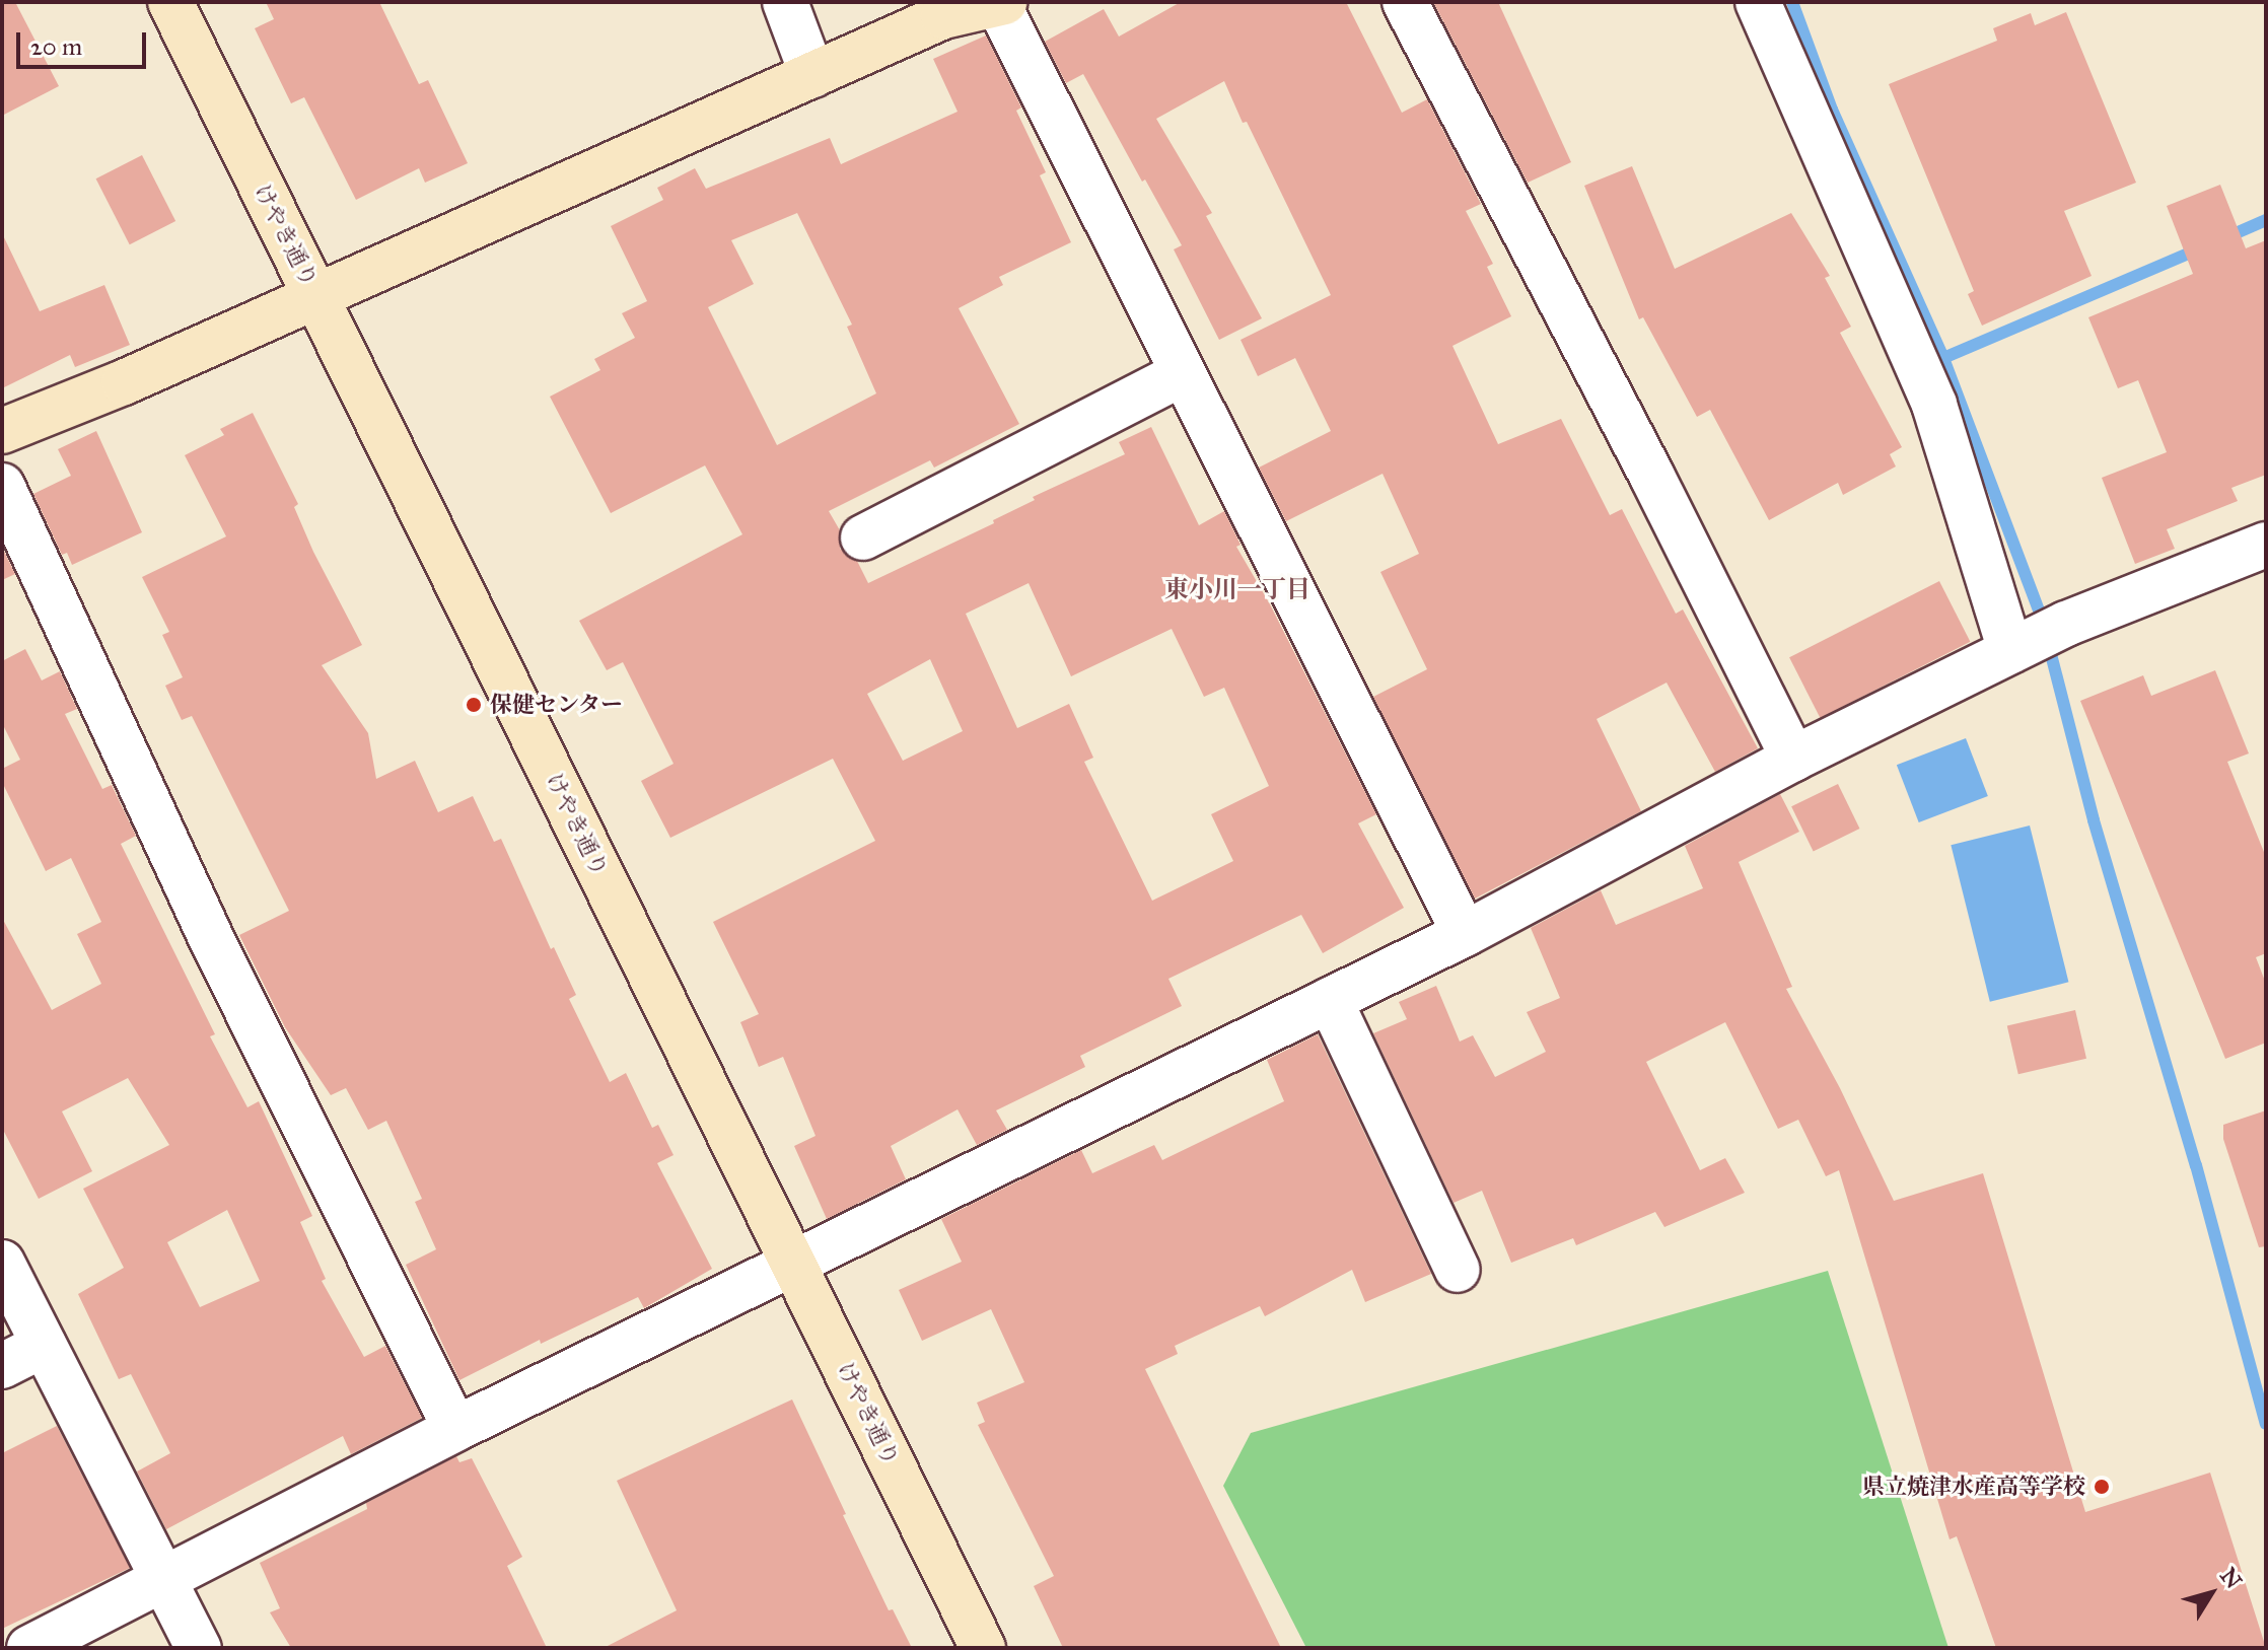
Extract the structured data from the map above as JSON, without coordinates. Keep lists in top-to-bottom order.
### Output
{
  "streets": {
    "street": ["けやき通り"]
  },
  "districts": ["東小川一丁目"],
  "places": ["保健センター", "県立焼津水産高等学校"],
  "scale_bar": "20 m",
  "north": "top right"
}
